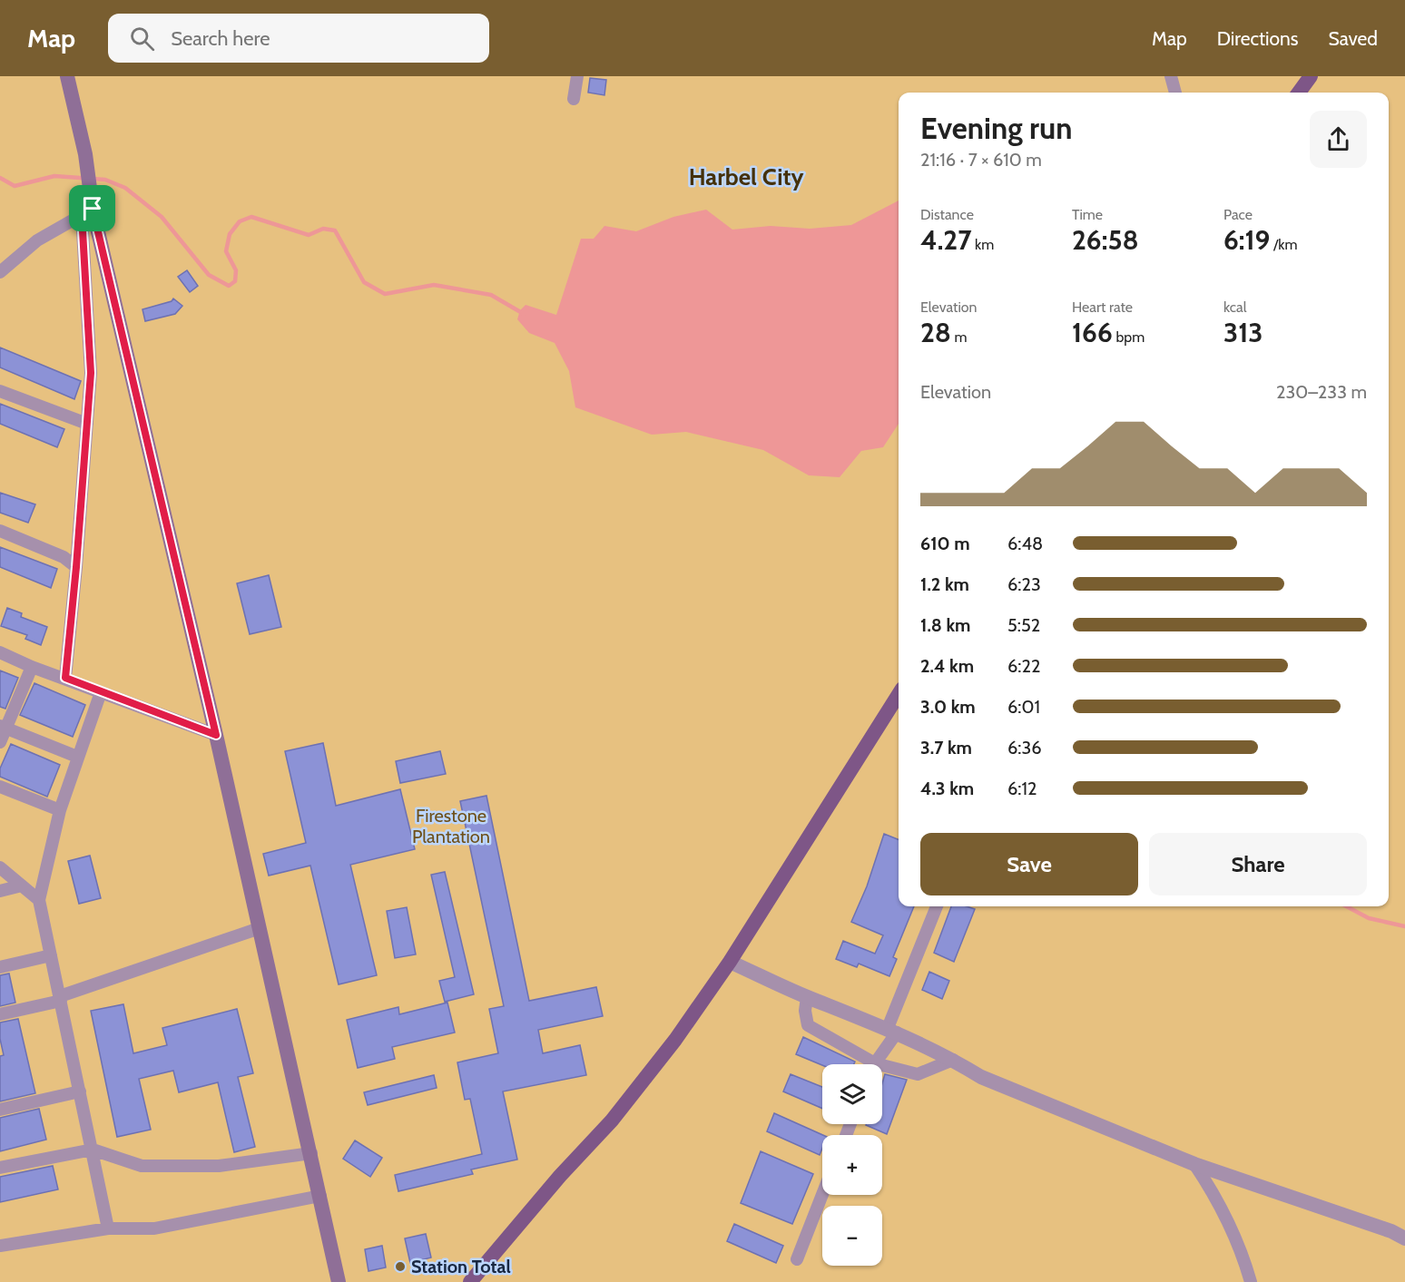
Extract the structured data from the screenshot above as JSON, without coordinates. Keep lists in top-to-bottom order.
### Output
{
  "districts": ["Harbel City"],
  "parks": ["Firestone Plantation"],
  "places": ["Station Total"],
  "page": {
    "header": "Map",
    "search": "Search here",
    "nav": ["Map", "Directions", "Saved"],
    "heading": ["Evening run", "21:16 · 7 × 610 m"],
    "stats": [
      ["Distance", "4.27 km"],
      ["Time", "26:58"],
      ["Pace", "6:19 /km"],
      ["Elevation", "28 m"],
      ["Heart rate", "166 bpm"],
      ["kcal", "313"]
    ],
    "chart": ["Elevation", "230–233 m"],
    "list": [
      {
        "name": "610 m",
        "note": "6:48"
      },
      {
        "name": "1.2 km",
        "note": "6:23"
      },
      {
        "name": "1.8 km",
        "note": "5:52"
      },
      {
        "name": "2.4 km",
        "note": "6:22"
      },
      {
        "name": "3.0 km",
        "note": "6:01"
      },
      {
        "name": "3.7 km",
        "note": "6:36"
      },
      {
        "name": "4.3 km",
        "note": "6:12"
      }
    ],
    "buttons": ["Save", "Share"],
    "map_buttons": ["+", "−"]
  }
}
